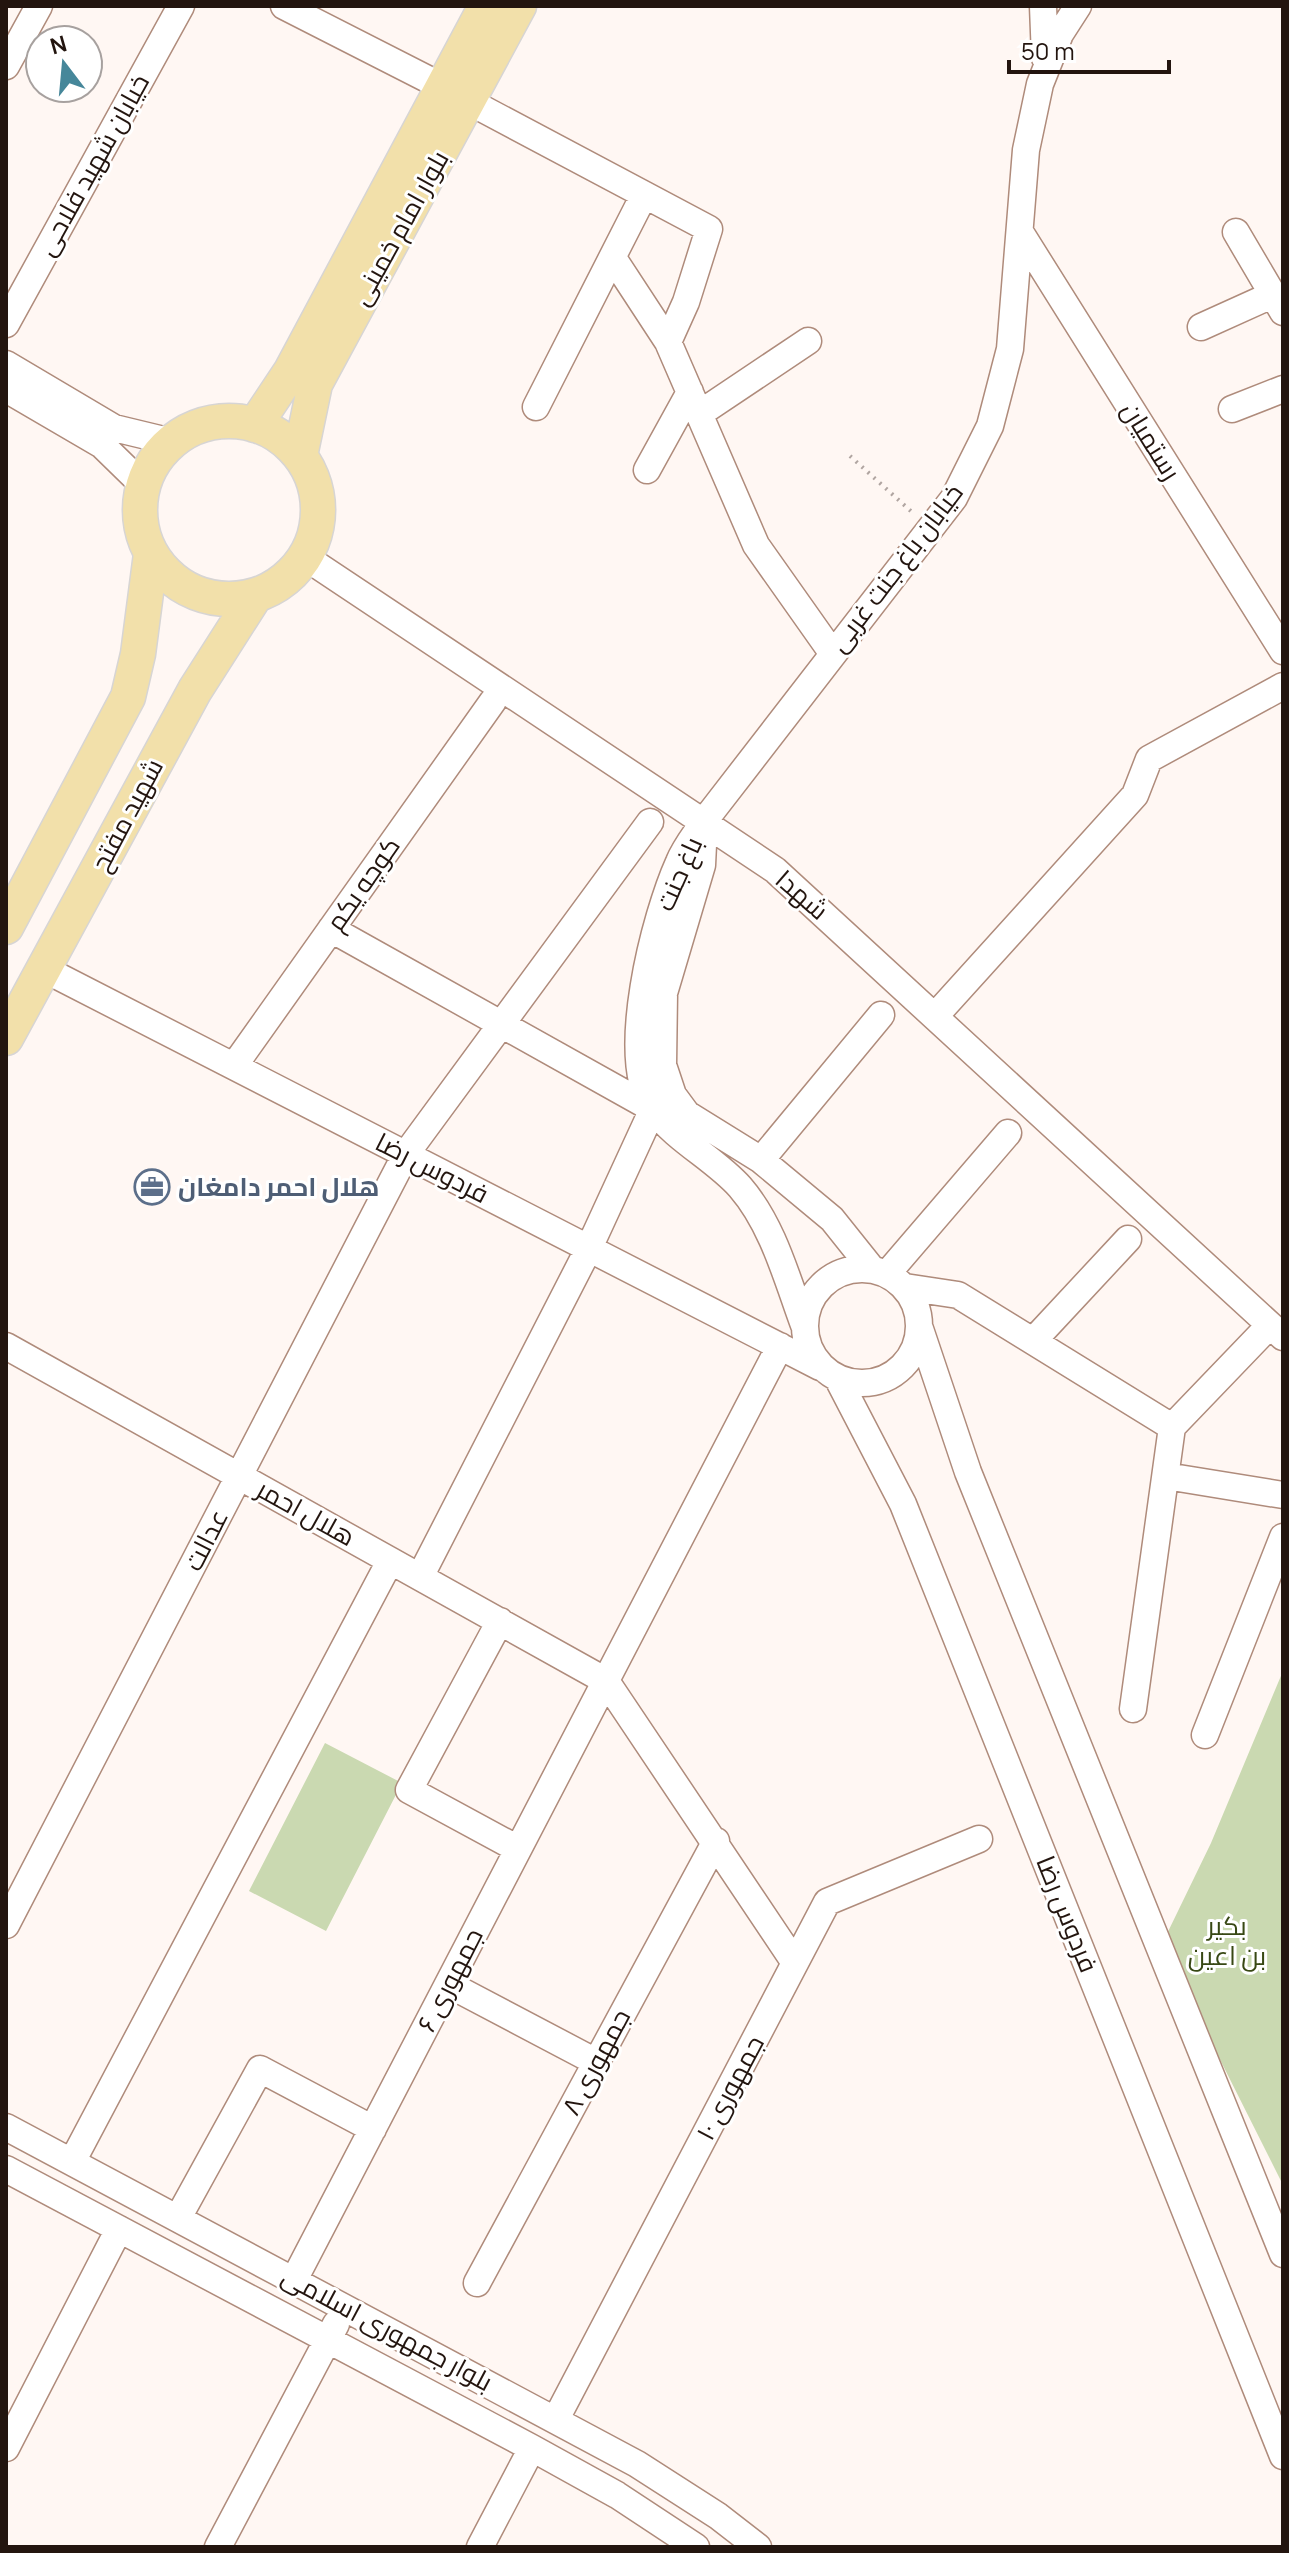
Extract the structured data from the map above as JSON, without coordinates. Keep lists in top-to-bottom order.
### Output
{
  "streets": {
    "main road": ["بلوار امام خمینی", "شهید مفتح"],
    "street": [
      "خیابان شهید فلاحی",
      "رستمیان",
      "خیابان باغ جنت غربی",
      "باغ جنت",
      "کوچه یکم",
      "شهدا",
      "فردوس رضا",
      "هلال احمر",
      "عدالت",
      "جمهوری ۶",
      "جمهوری ۸",
      "جمهوری ۱۰",
      "بلوار جمهوری اسلامی"
    ]
  },
  "crossings": [
    ["بلوار امام خمینی", "شهید مفتح"],
    ["بلوار امام خمینی", "شهدا"],
    ["رستمیان", "خیابان باغ جنت غربی"],
    ["خیابان باغ جنت غربی", "باغ جنت"],
    ["خیابان باغ جنت غربی", "شهدا"],
    ["شهید مفتح", "شهدا"],
    ["شهید مفتح", "فردوس رضا"],
    ["باغ جنت", "شهدا"],
    ["باغ جنت", "فردوس رضا"],
    ["کوچه یکم", "فردوس رضا"],
    ["فردوس رضا", "عدالت"],
    ["فردوس رضا", "جمهوری ۶"],
    ["هلال احمر", "عدالت"],
    ["هلال احمر", "جمهوری ۶"],
    ["جمهوری ۶", "بلوار جمهوری اسلامی"],
    ["جمهوری ۱۰", "بلوار جمهوری اسلامی"]
  ],
  "parks": ["بکیر بن اعین"],
  "places": {
    "office": ["هلال احمر دامغان"]
  },
  "scale_bar": "50 m",
  "north": "top"
}
